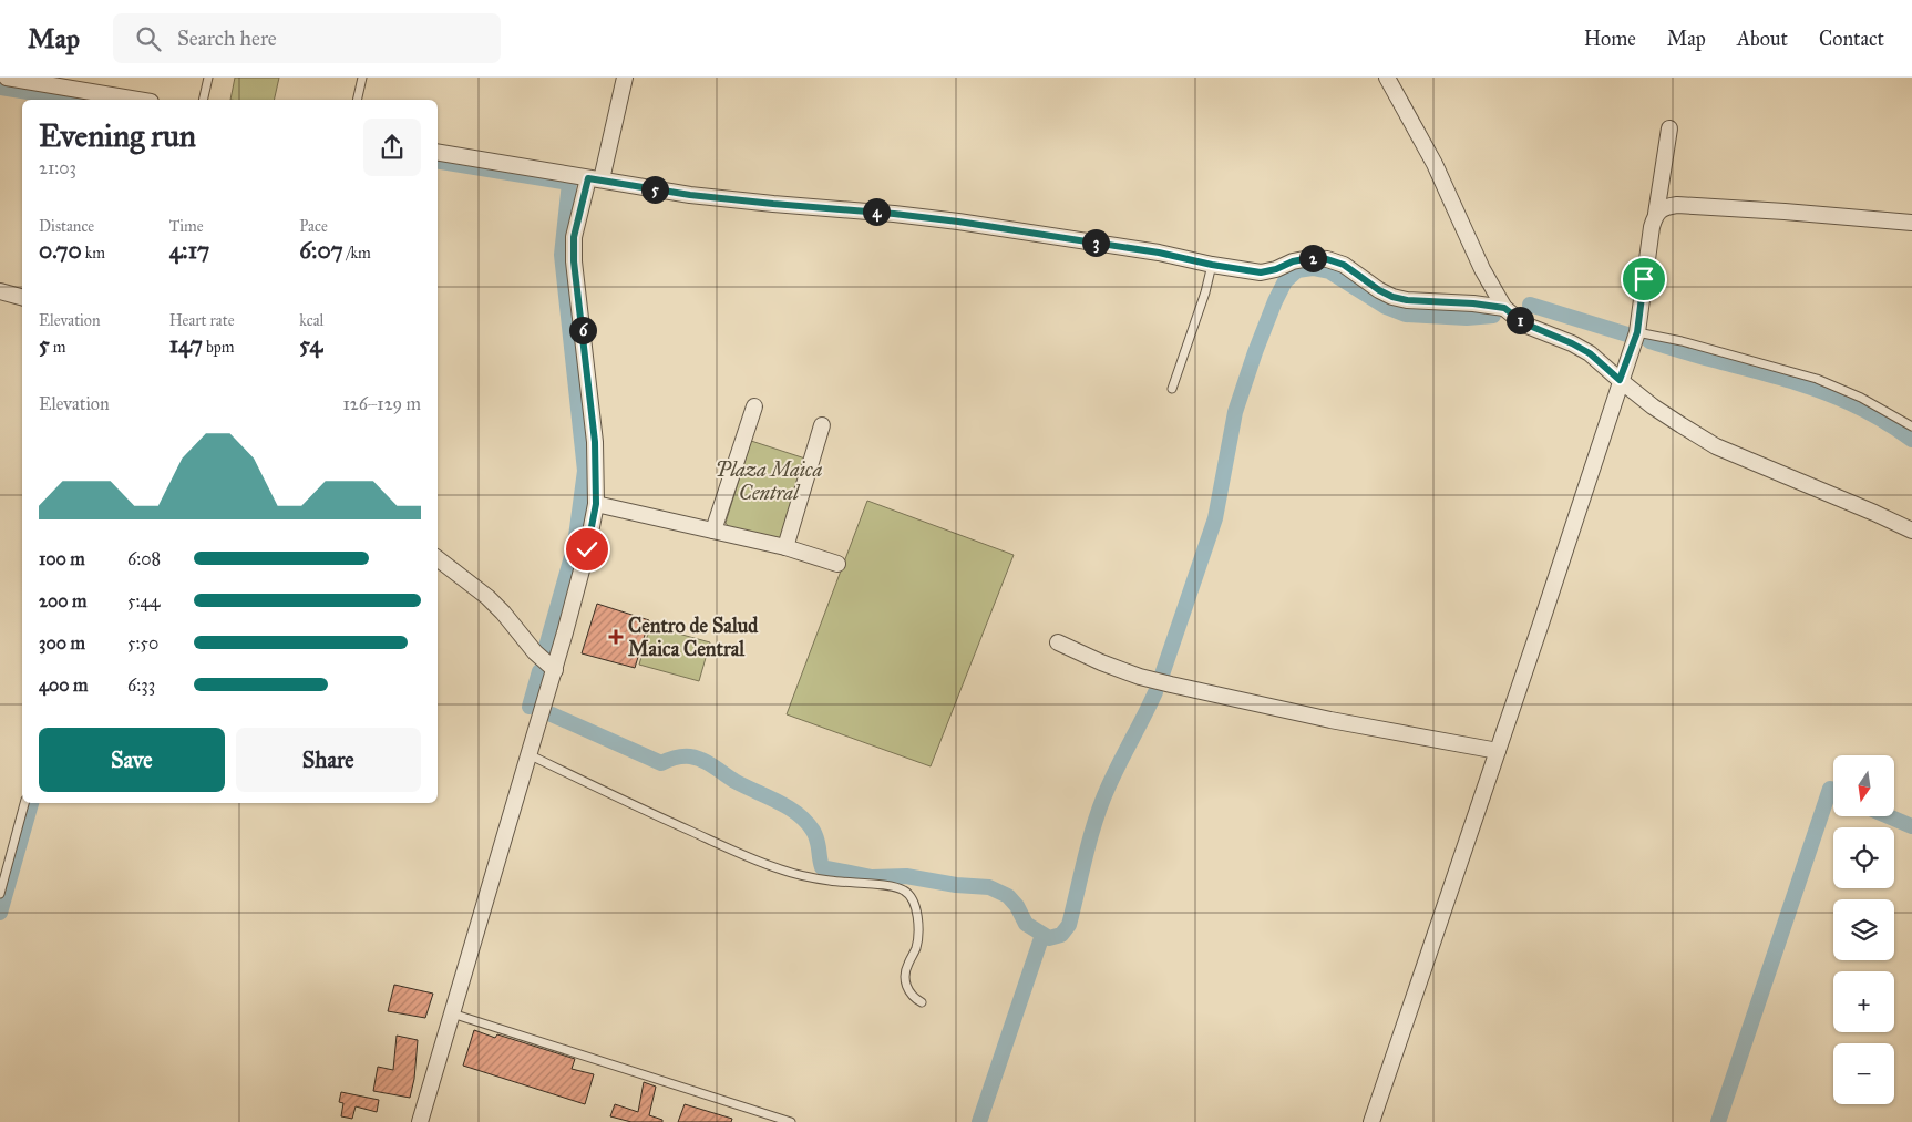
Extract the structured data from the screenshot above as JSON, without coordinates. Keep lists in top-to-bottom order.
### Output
{
  "parks": ["Plaza Maica Central"],
  "places": {
    "health": ["Centro de Salud Maica Central"]
  },
  "north": "bottom",
  "page": {
    "header": "Map",
    "search": "Search here",
    "nav": [
      "Home",
      "Map",
      "About",
      "Contact"
    ],
    "heading": ["Evening run", "21:03"],
    "pins": [
      "5",
      "4",
      "3",
      "2",
      "1",
      "6"
    ],
    "stats": [
      ["Distance", "0.70 km"],
      ["Time", "4:17"],
      ["Pace", "6:07 /km"],
      ["Elevation", "5 m"],
      ["Heart rate", "147 bpm"],
      ["kcal", "54"]
    ],
    "chart": ["Elevation", "126–129 m"],
    "list": [
      {
        "name": "100 m",
        "note": "6:08"
      },
      {
        "name": "200 m",
        "note": "5:44"
      },
      {
        "name": "300 m",
        "note": "5:50"
      },
      {
        "name": "400 m",
        "note": "6:33"
      }
    ],
    "buttons": ["Save", "Share"],
    "map_buttons": ["+", "−"]
  }
}
